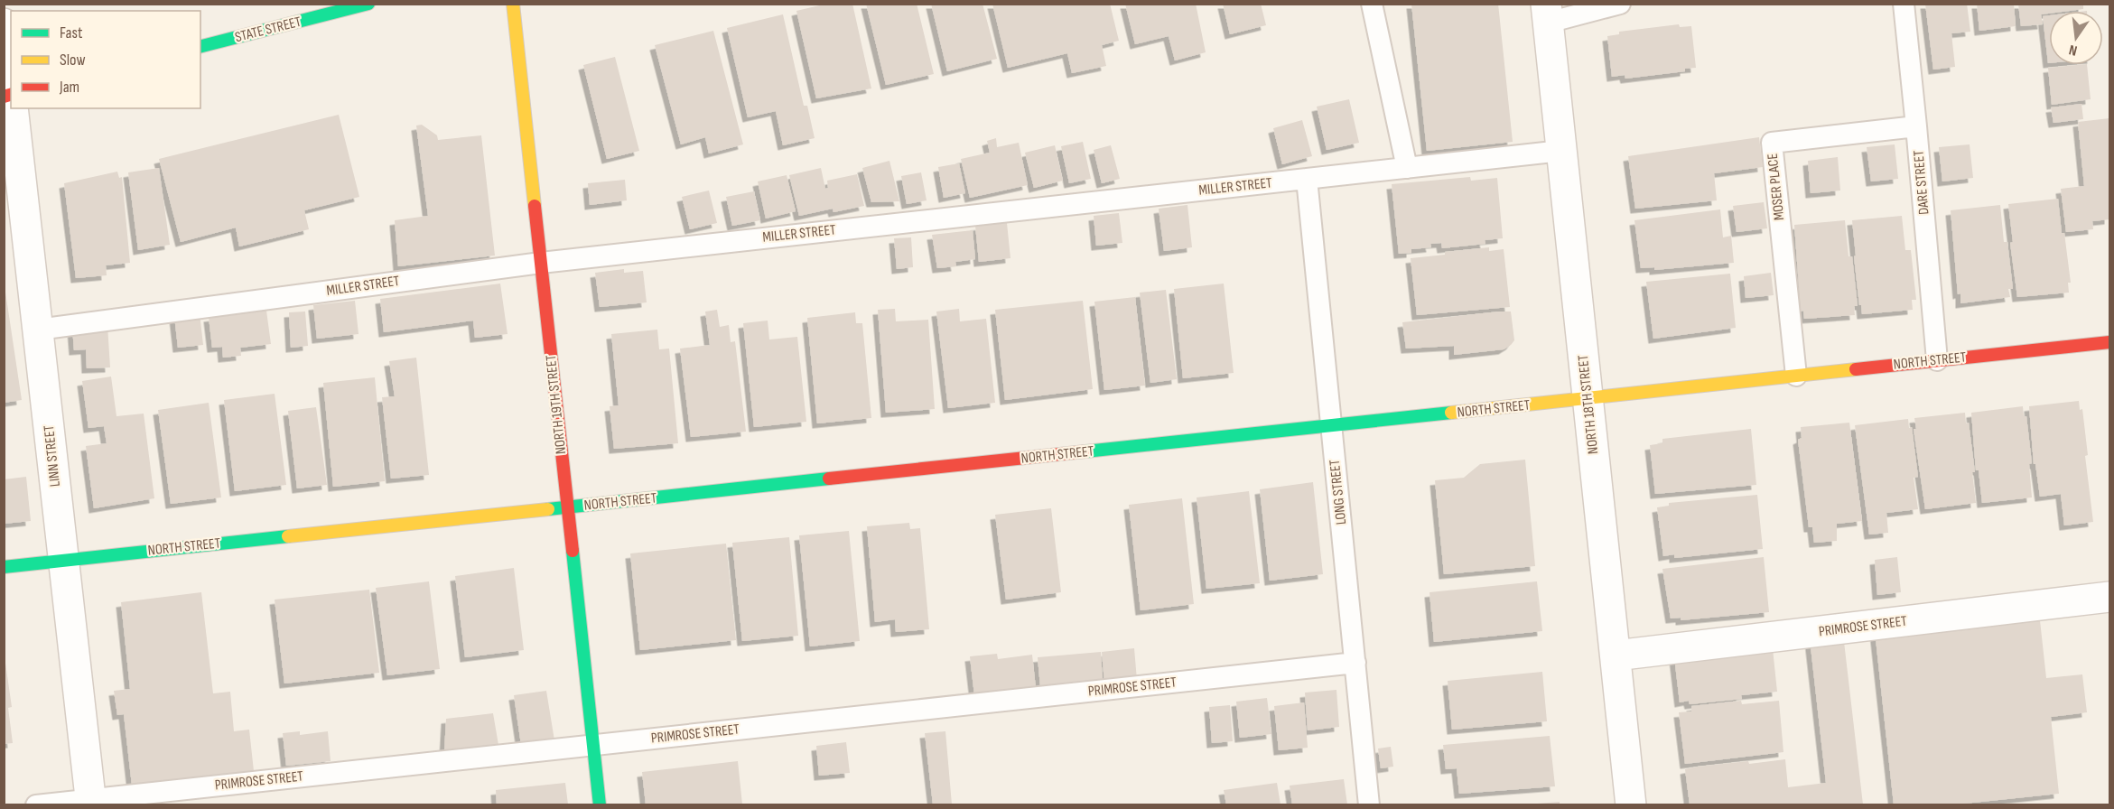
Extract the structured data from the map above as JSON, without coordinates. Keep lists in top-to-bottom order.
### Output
{
  "streets": {
    "street": [
      "STATE STREET",
      "NORTH STREET",
      "NORTH 19TH STREET",
      "NORTH 18TH STREET",
      "LINN STREET",
      "PRIMROSE STREET"
    ],
    "lane": [
      "DARE STREET",
      "MILLER STREET",
      "MOSER PLACE",
      "LONG STREET"
    ]
  },
  "crossings": [
    ["DARE STREET", "MOSER PLACE"],
    ["DARE STREET", "NORTH STREET"],
    ["MILLER STREET", "NORTH 19TH STREET"],
    ["MILLER STREET", "NORTH 18TH STREET"],
    ["MILLER STREET", "LINN STREET"],
    ["MILLER STREET", "LONG STREET"],
    ["MOSER PLACE", "NORTH STREET"],
    ["NORTH STREET", "NORTH 19TH STREET"],
    ["NORTH STREET", "NORTH 18TH STREET"],
    ["NORTH STREET", "LINN STREET"],
    ["NORTH STREET", "LONG STREET"],
    ["NORTH 19TH STREET", "PRIMROSE STREET"],
    ["NORTH 18TH STREET", "PRIMROSE STREET"],
    ["LINN STREET", "PRIMROSE STREET"],
    ["LONG STREET", "PRIMROSE STREET"]
  ],
  "legend": ["Fast", "Slow", "Jam"],
  "north": "bottom"
}
